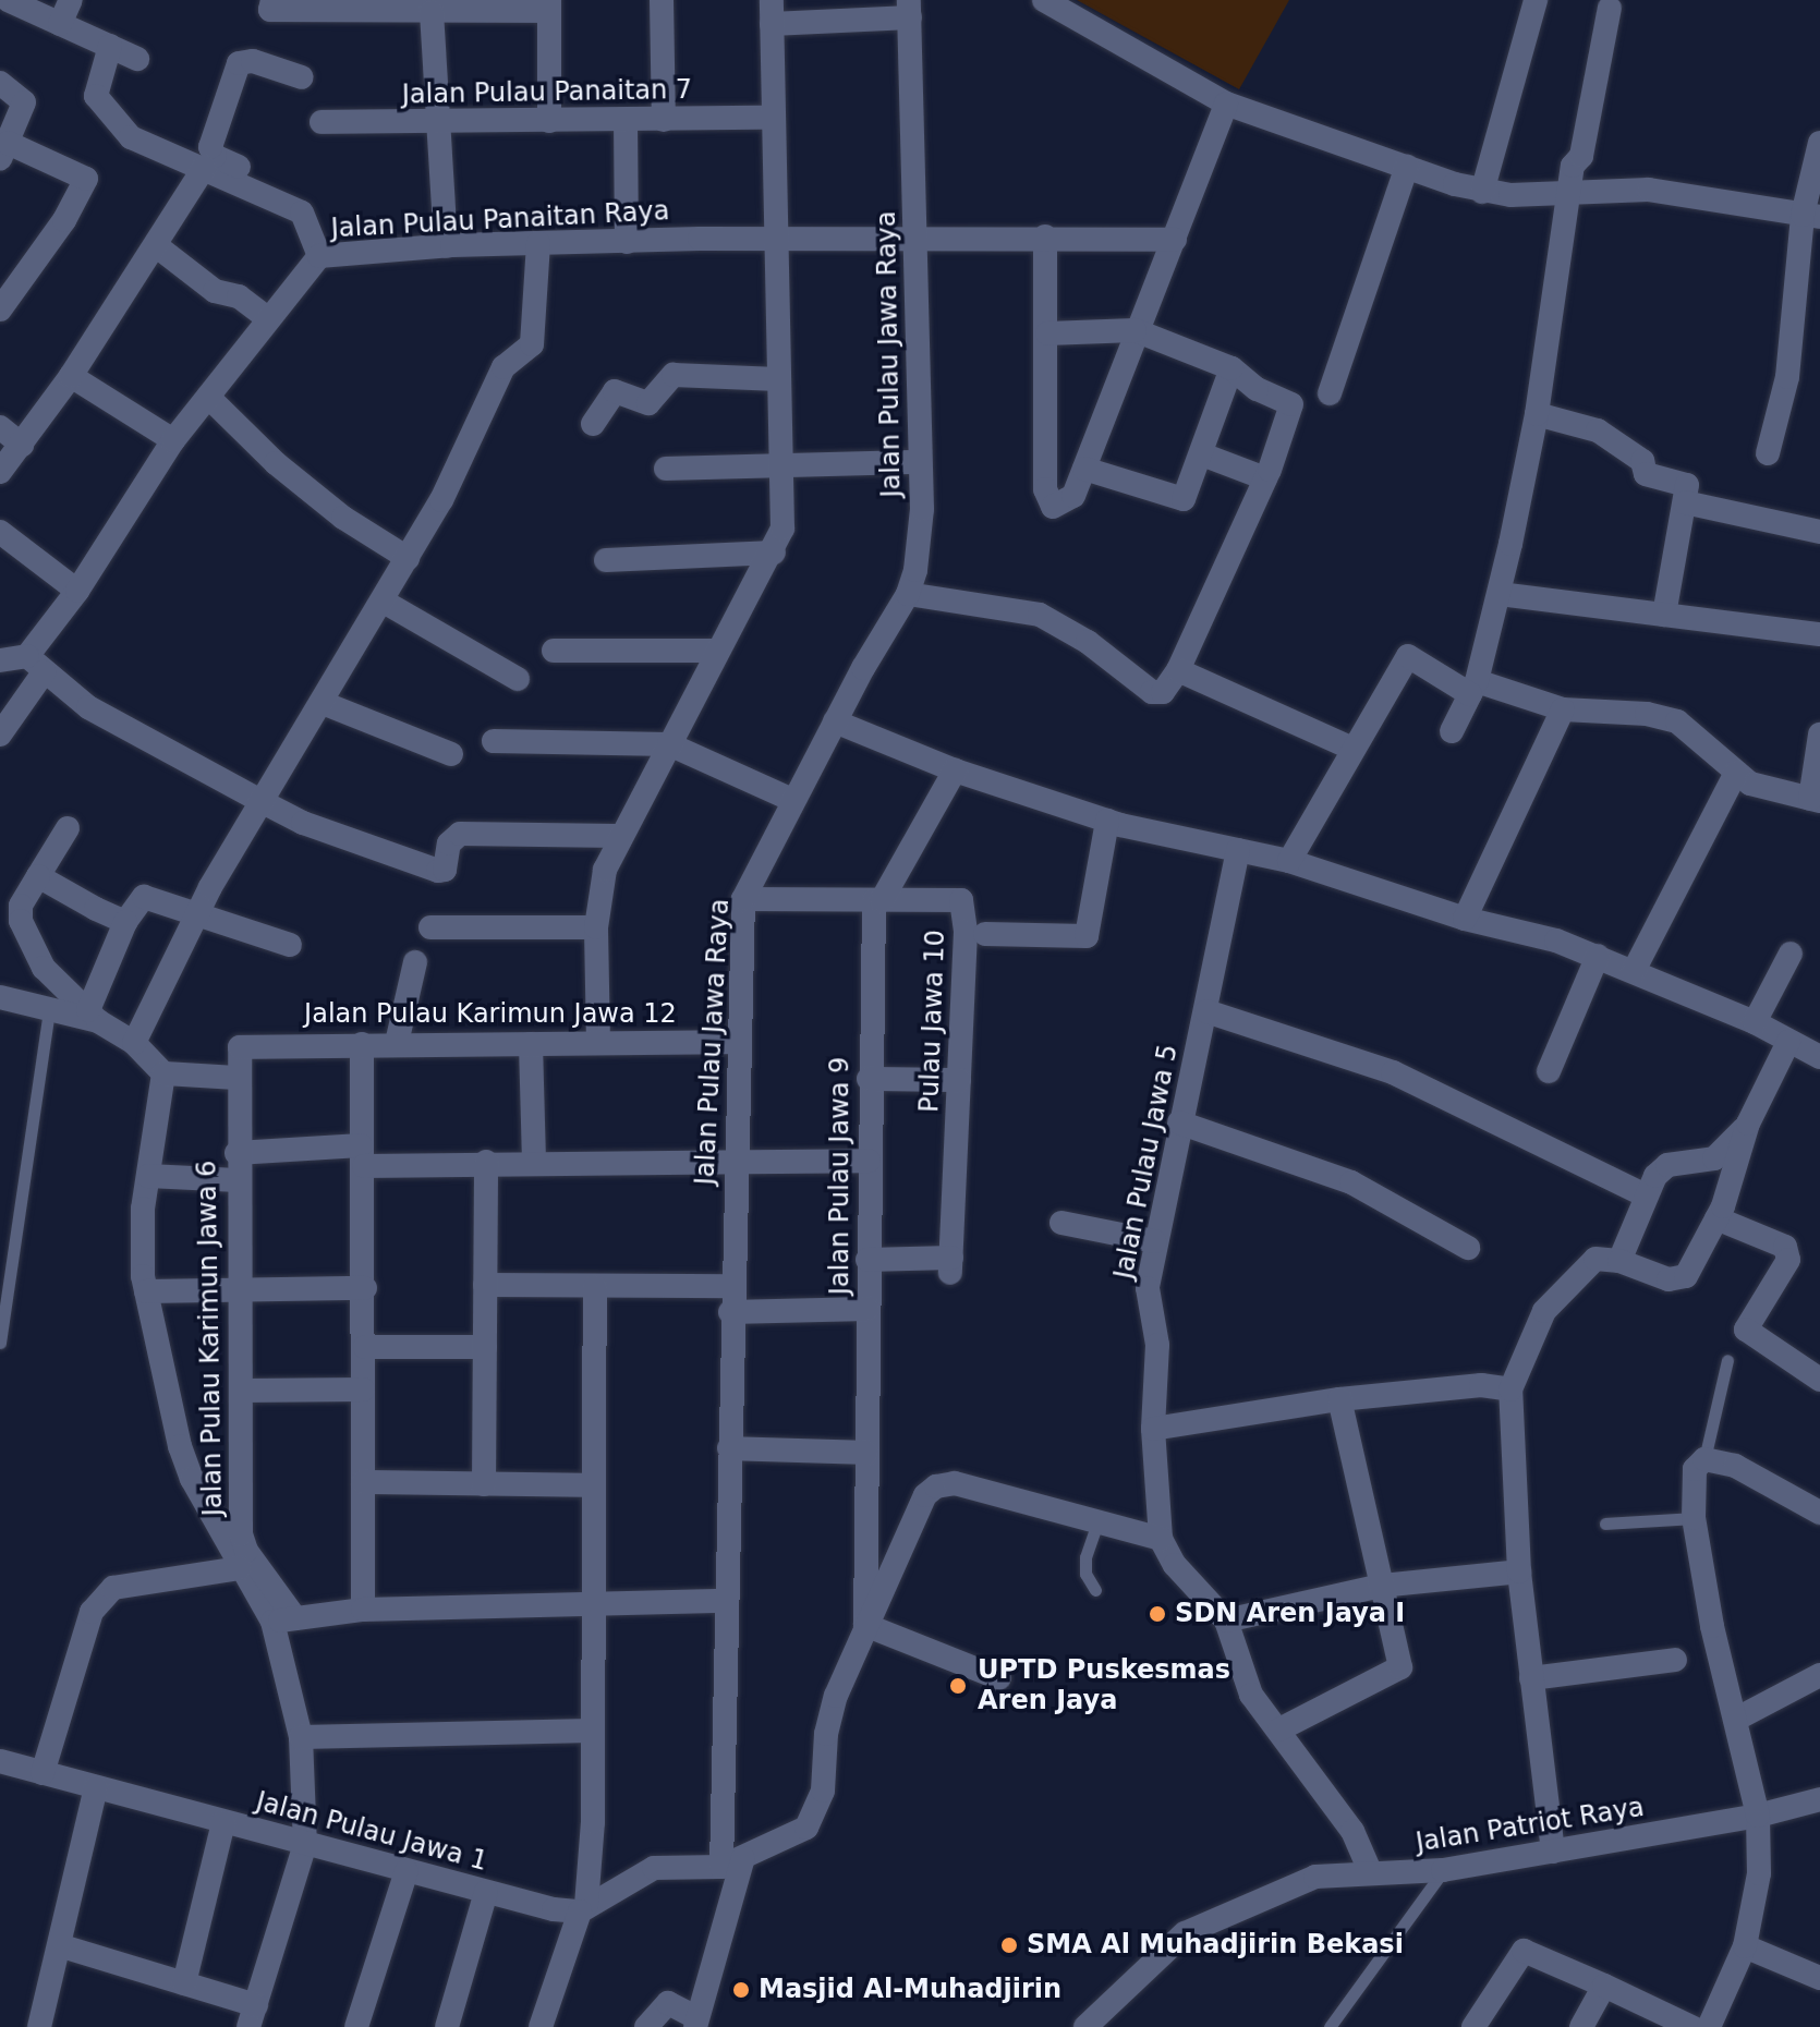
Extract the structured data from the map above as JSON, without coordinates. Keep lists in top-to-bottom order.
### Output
{
  "streets": {
    "street": [
      "Jalan Pulau Panaitan 7",
      "Jalan Pulau Panaitan Raya",
      "Jalan Pulau Jawa Raya",
      "Jalan Pulau Karimun Jawa 12",
      "Pulau Jawa 10",
      "Jalan Pulau Jawa 5",
      "Jalan Pulau Jawa 9",
      "Jalan Pulau Karimun Jawa 6",
      "Jalan Patriot Raya",
      "Jalan Pulau Jawa 1"
    ]
  },
  "crossings": [
    ["Jalan Pulau Panaitan Raya", "Jalan Pulau Jawa Raya"],
    ["Jalan Pulau Jawa Raya", "Jalan Pulau Karimun Jawa 12"],
    ["Jalan Pulau Jawa Raya", "Pulau Jawa 10"],
    ["Jalan Pulau Karimun Jawa 12", "Jalan Pulau Karimun Jawa 6"],
    ["Pulau Jawa 10", "Jalan Pulau Jawa 9"]
  ],
  "places": [
    "SDN Aren Jaya I",
    "UPTD Puskesmas Aren Jaya",
    "SMA Al Muhadjirin Bekasi",
    "Masjid Al-Muhadjirin"
  ]
}
